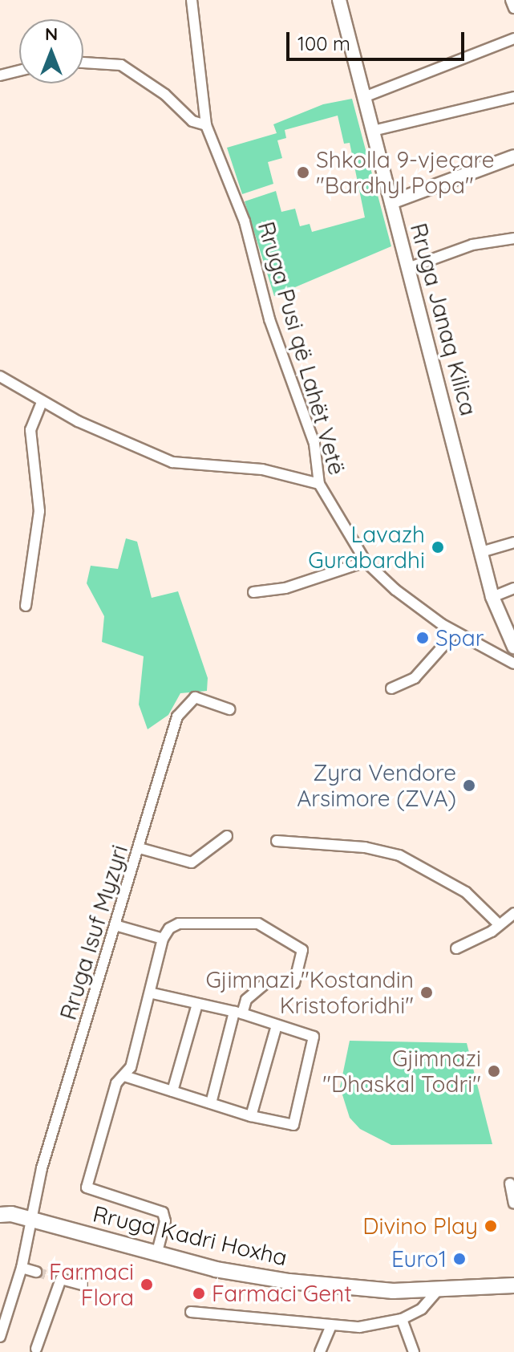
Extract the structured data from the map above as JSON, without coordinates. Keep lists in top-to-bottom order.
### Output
{
  "streets": {
    "main road": ["Rruga Kadri Hoxha"],
    "street": ["Rruga Janaq Kilica", "Rruga Pusi që Lahët Vetë", "Rruga Isuf Myzyri"]
  },
  "crossings": [
    ["Rruga Isuf Myzyri", "Rruga Kadri Hoxha"]
  ],
  "places": [
    "Shkolla 9-vjeçare \"Bardhyl Popa\"",
    "Lavazh Gurabardhi",
    "Spar",
    "Zyra Vendore Arsimore (ZVA)",
    "Gjimnazi \"Kostandin Kristoforidhi\"",
    "Gjimnazi \"Dhaskal Todri\"",
    "Divino Play",
    "Euro1",
    "Farmaci Flora",
    "Farmaci Gent"
  ],
  "scale_bar": "100 m",
  "north": "top"
}
